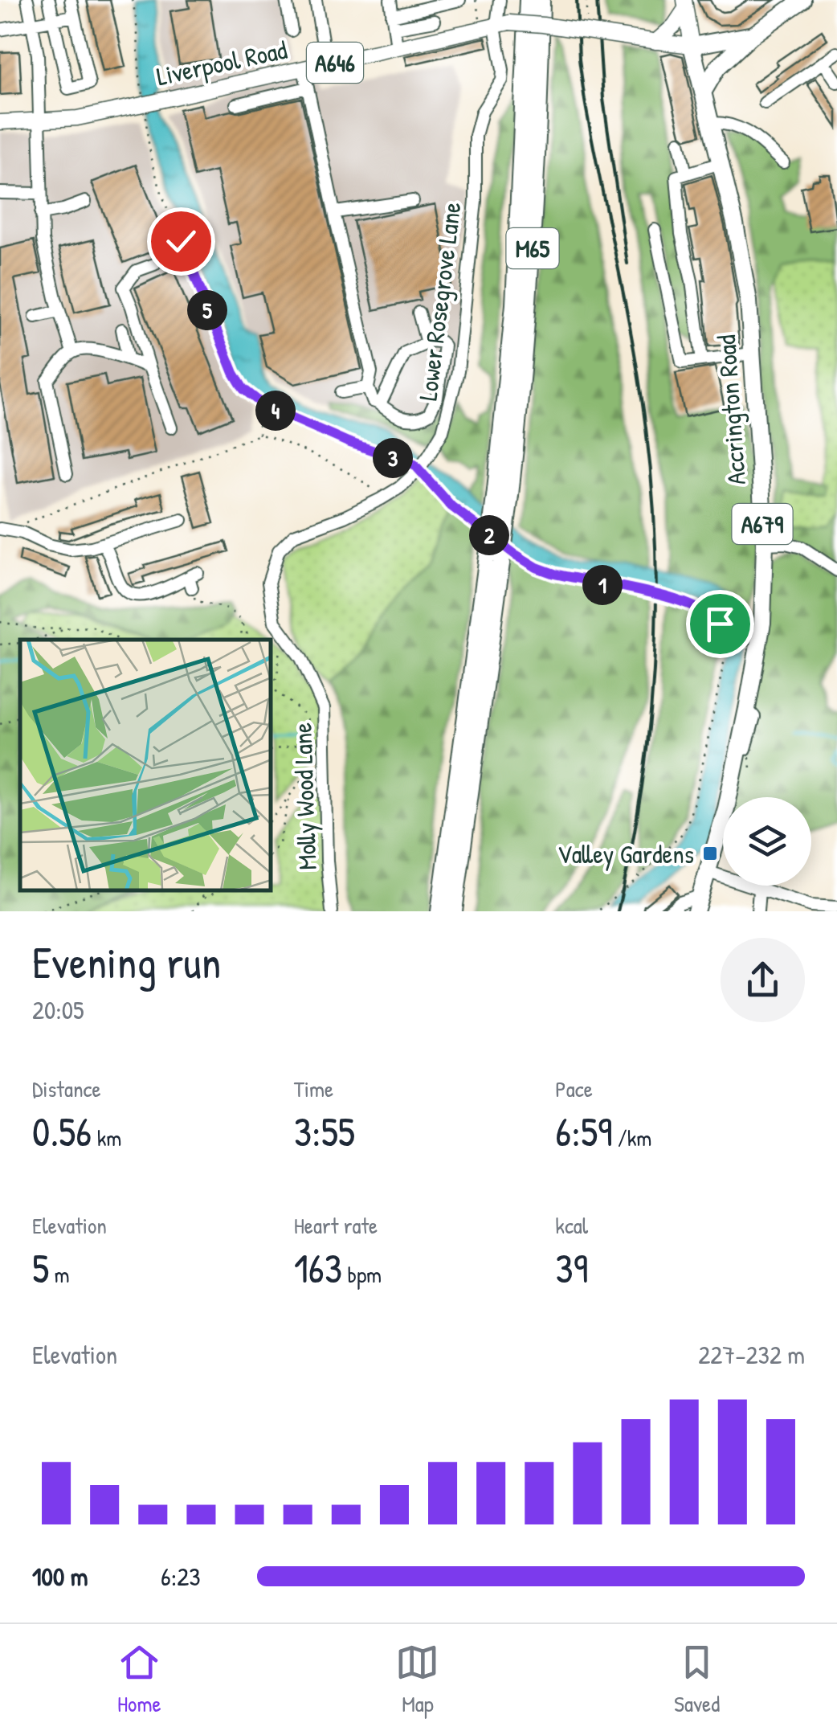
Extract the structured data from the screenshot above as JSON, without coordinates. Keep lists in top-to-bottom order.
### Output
{
  "streets": {
    "highway": [
      "A646",
      "M65",
      "Accrington Road",
      "A679"
    ],
    "main road": ["Liverpool Road"],
    "street": ["Lower Rosegrove Lane", "Molly Wood Lane"]
  },
  "crossings": [
    ["Liverpool Road", "A646"],
    ["Liverpool Road", "Lower Rosegrove Lane"],
    ["A646", "Lower Rosegrove Lane"],
    ["A646", "Accrington Road"],
    ["Lower Rosegrove Lane", "Molly Wood Lane"]
  ],
  "places": {
    "transit": ["Valley Gardens"]
  },
  "page": {
    "pins": [
      "5",
      "4",
      "3",
      "2",
      "1"
    ],
    "heading": ["Evening run", "20:05"],
    "stats": [
      ["Distance", "0.56 km"],
      ["Time", "3:55"],
      ["Pace", "6:59 /km"],
      ["Elevation", "5 m"],
      ["Heart rate", "163 bpm"],
      ["kcal", "39"]
    ],
    "chart": ["Elevation", "227–232 m"],
    "list": [
      {
        "name": "100 m",
        "note": "6:23"
      }
    ],
    "tabs": ["Home", "Map", "Saved"]
  }
}
